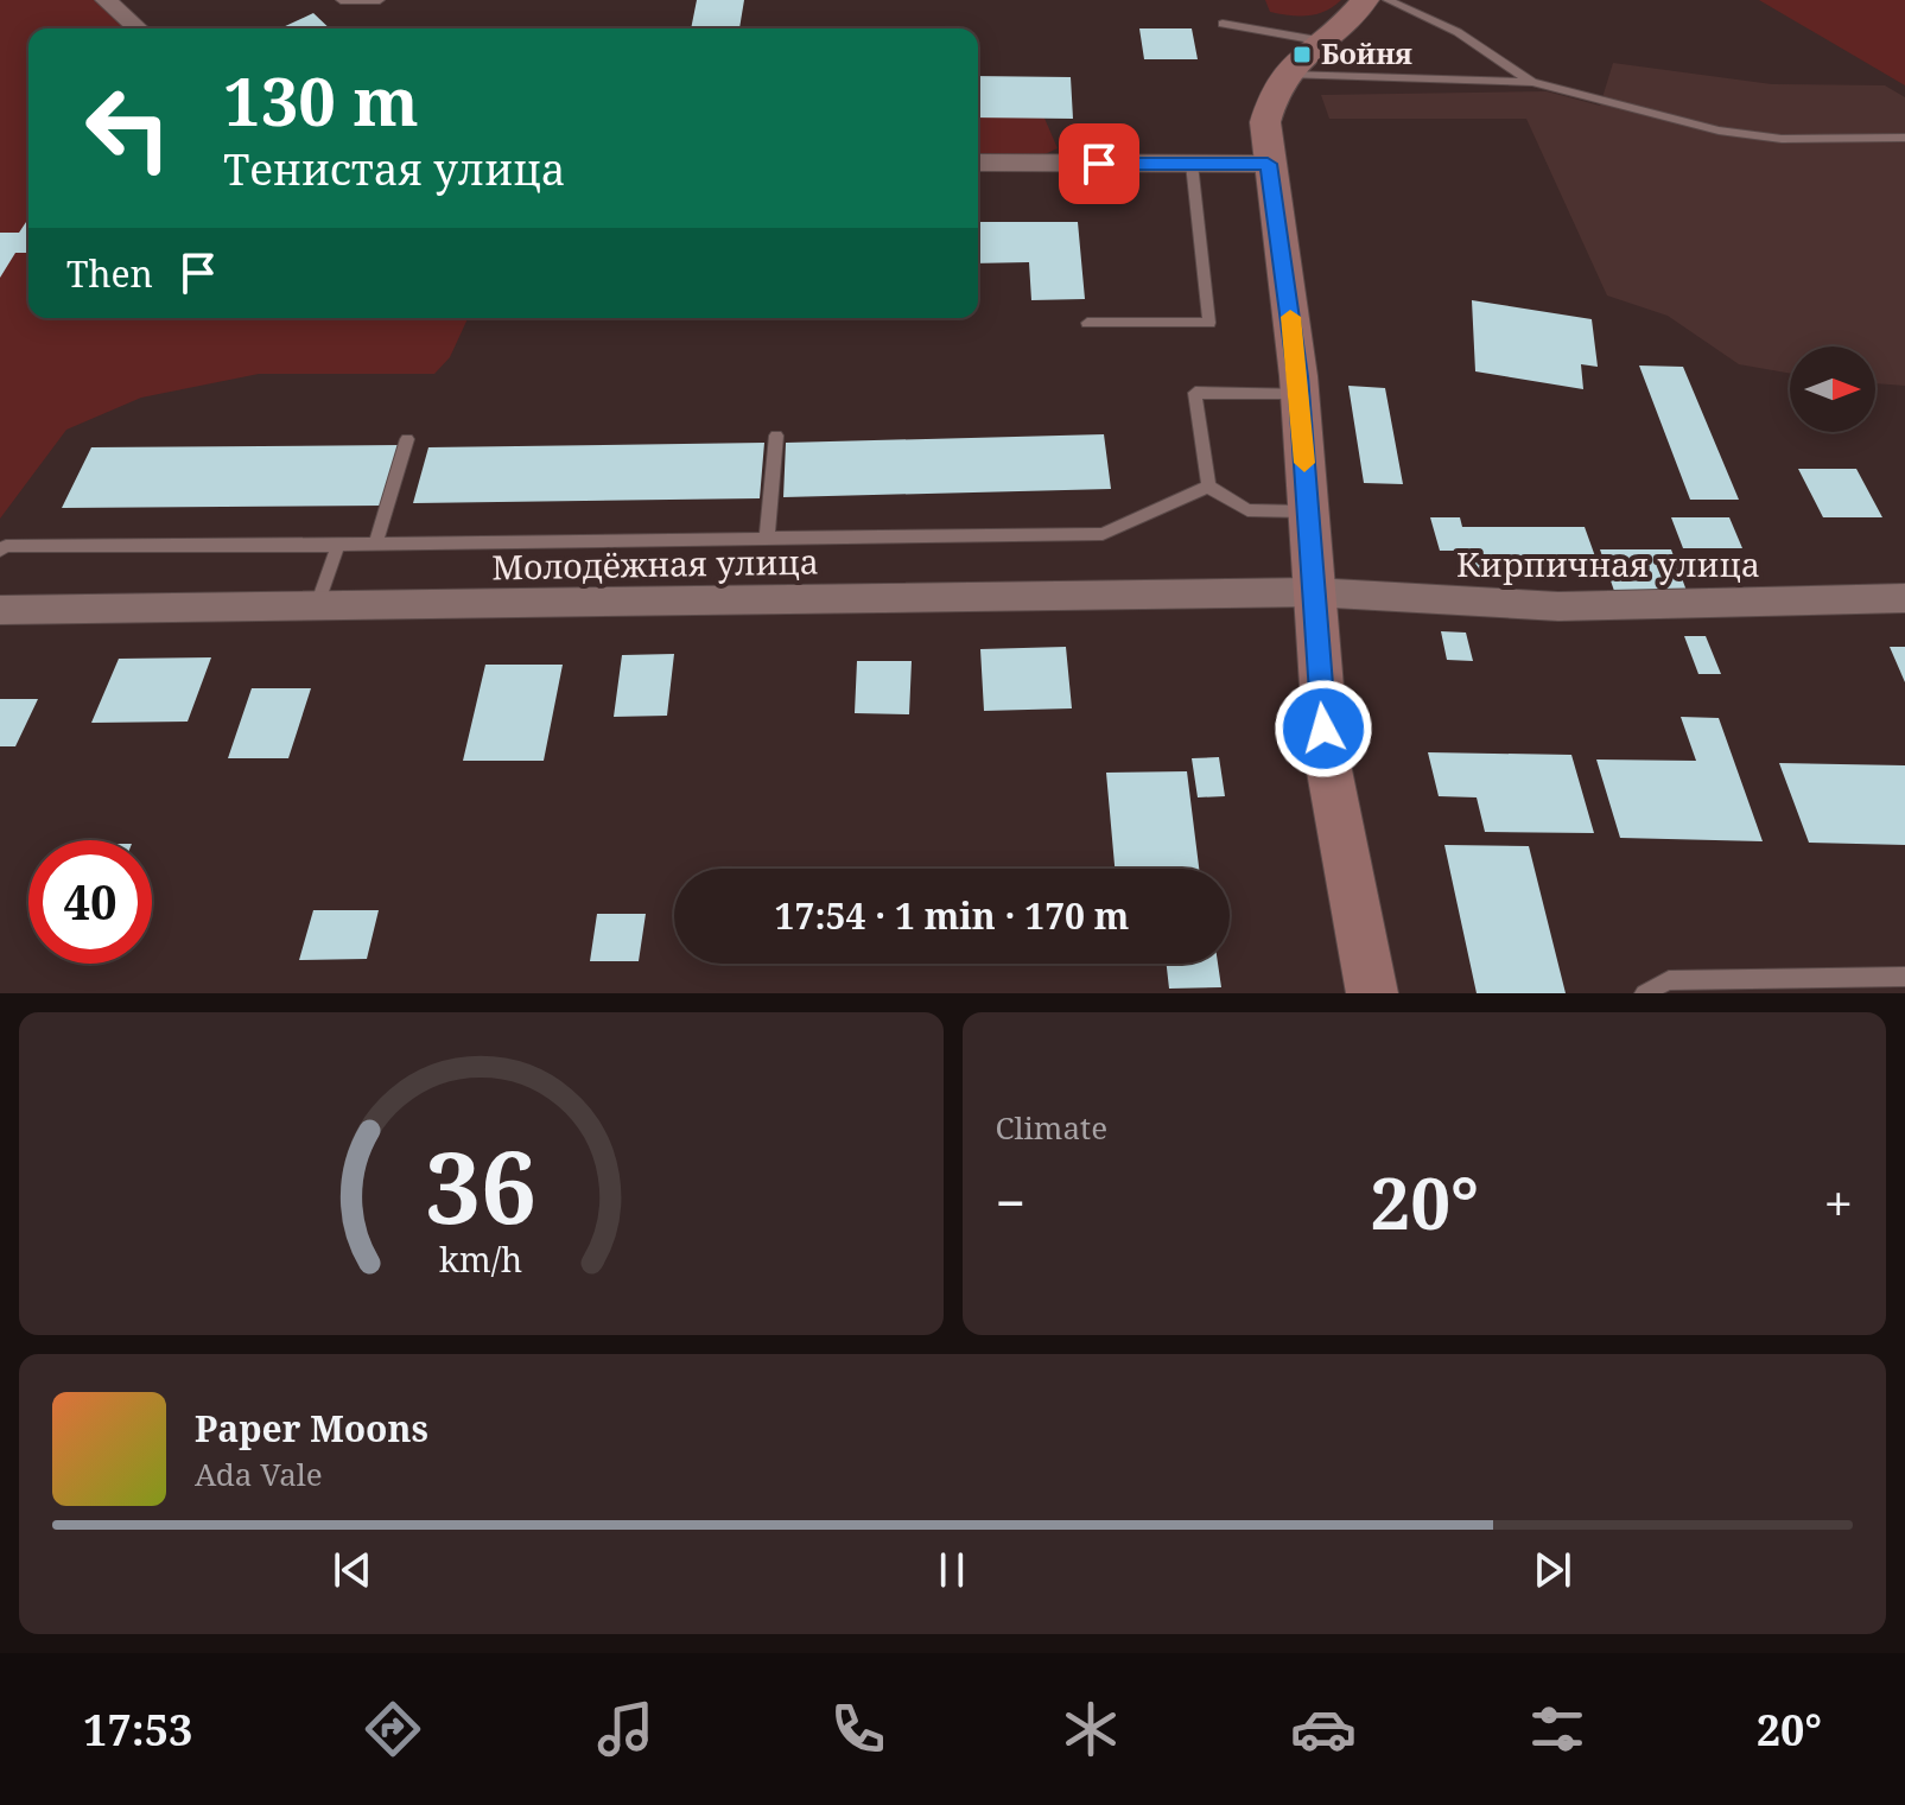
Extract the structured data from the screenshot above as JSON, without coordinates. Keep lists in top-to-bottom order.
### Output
{
  "streets": {
    "street": ["Молодёжная улица", "Кирпичная улица"]
  },
  "crossings": [
    ["Молодёжная улица", "Кирпичная улица"]
  ],
  "places": {
    "transit": ["Бойня"]
  },
  "north": "right",
  "page": {
    "turn": ["130 m", "Тенистая улица"],
    "then": "Then",
    "limit": "40",
    "trip": "17:54 · 1 min · 170 m",
    "tile": "Climate",
    "heat": ["−", "20°", "+"],
    "song": ["Paper Moons", "Ada Vale"],
    "tabs": ["17:53", "20°"],
    "gauge": ["36", "km/h"]
  }
}
